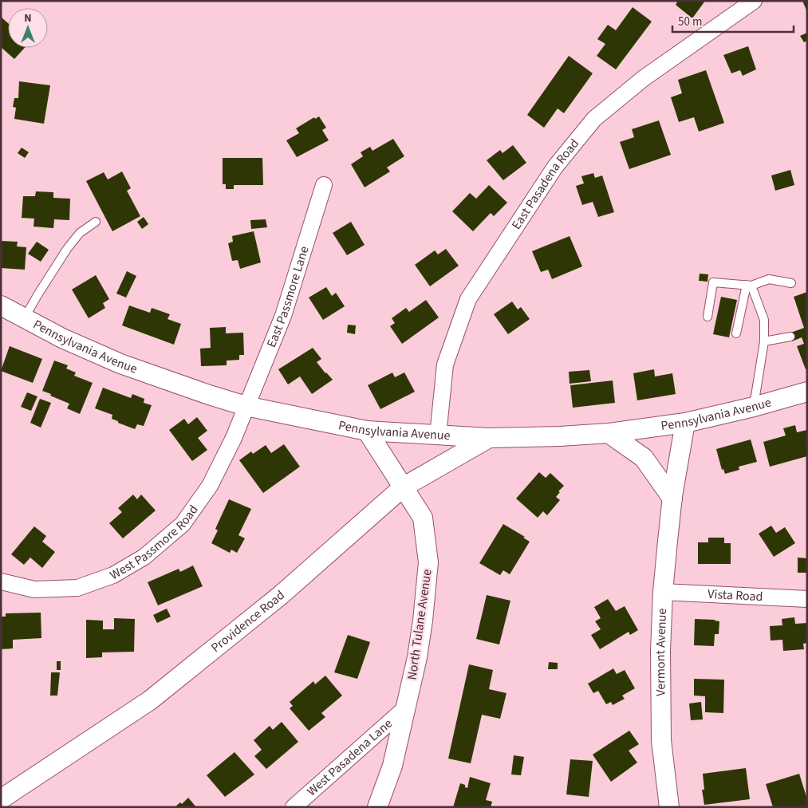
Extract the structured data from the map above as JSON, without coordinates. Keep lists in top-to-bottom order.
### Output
{
  "streets": {
    "street": [
      "East Pasadena Road",
      "East Passmore Lane",
      "Pennsylvania Avenue",
      "West Passmore Road",
      "Vista Road",
      "Providence Road",
      "North Tulane Avenue",
      "Vermont Avenue",
      "West Pasadena Lane"
    ]
  },
  "crossings": [
    ["East Pasadena Road", "Pennsylvania Avenue"],
    ["East Passmore Lane", "Pennsylvania Avenue"],
    ["East Passmore Lane", "West Passmore Road"],
    ["Pennsylvania Avenue", "West Passmore Road"],
    ["Pennsylvania Avenue", "Providence Road"],
    ["Pennsylvania Avenue", "North Tulane Avenue"],
    ["Pennsylvania Avenue", "Vermont Avenue"],
    ["Vista Road", "Vermont Avenue"],
    ["Providence Road", "North Tulane Avenue"],
    ["North Tulane Avenue", "West Pasadena Lane"]
  ],
  "scale_bar": "50 m",
  "north": "top"
}
